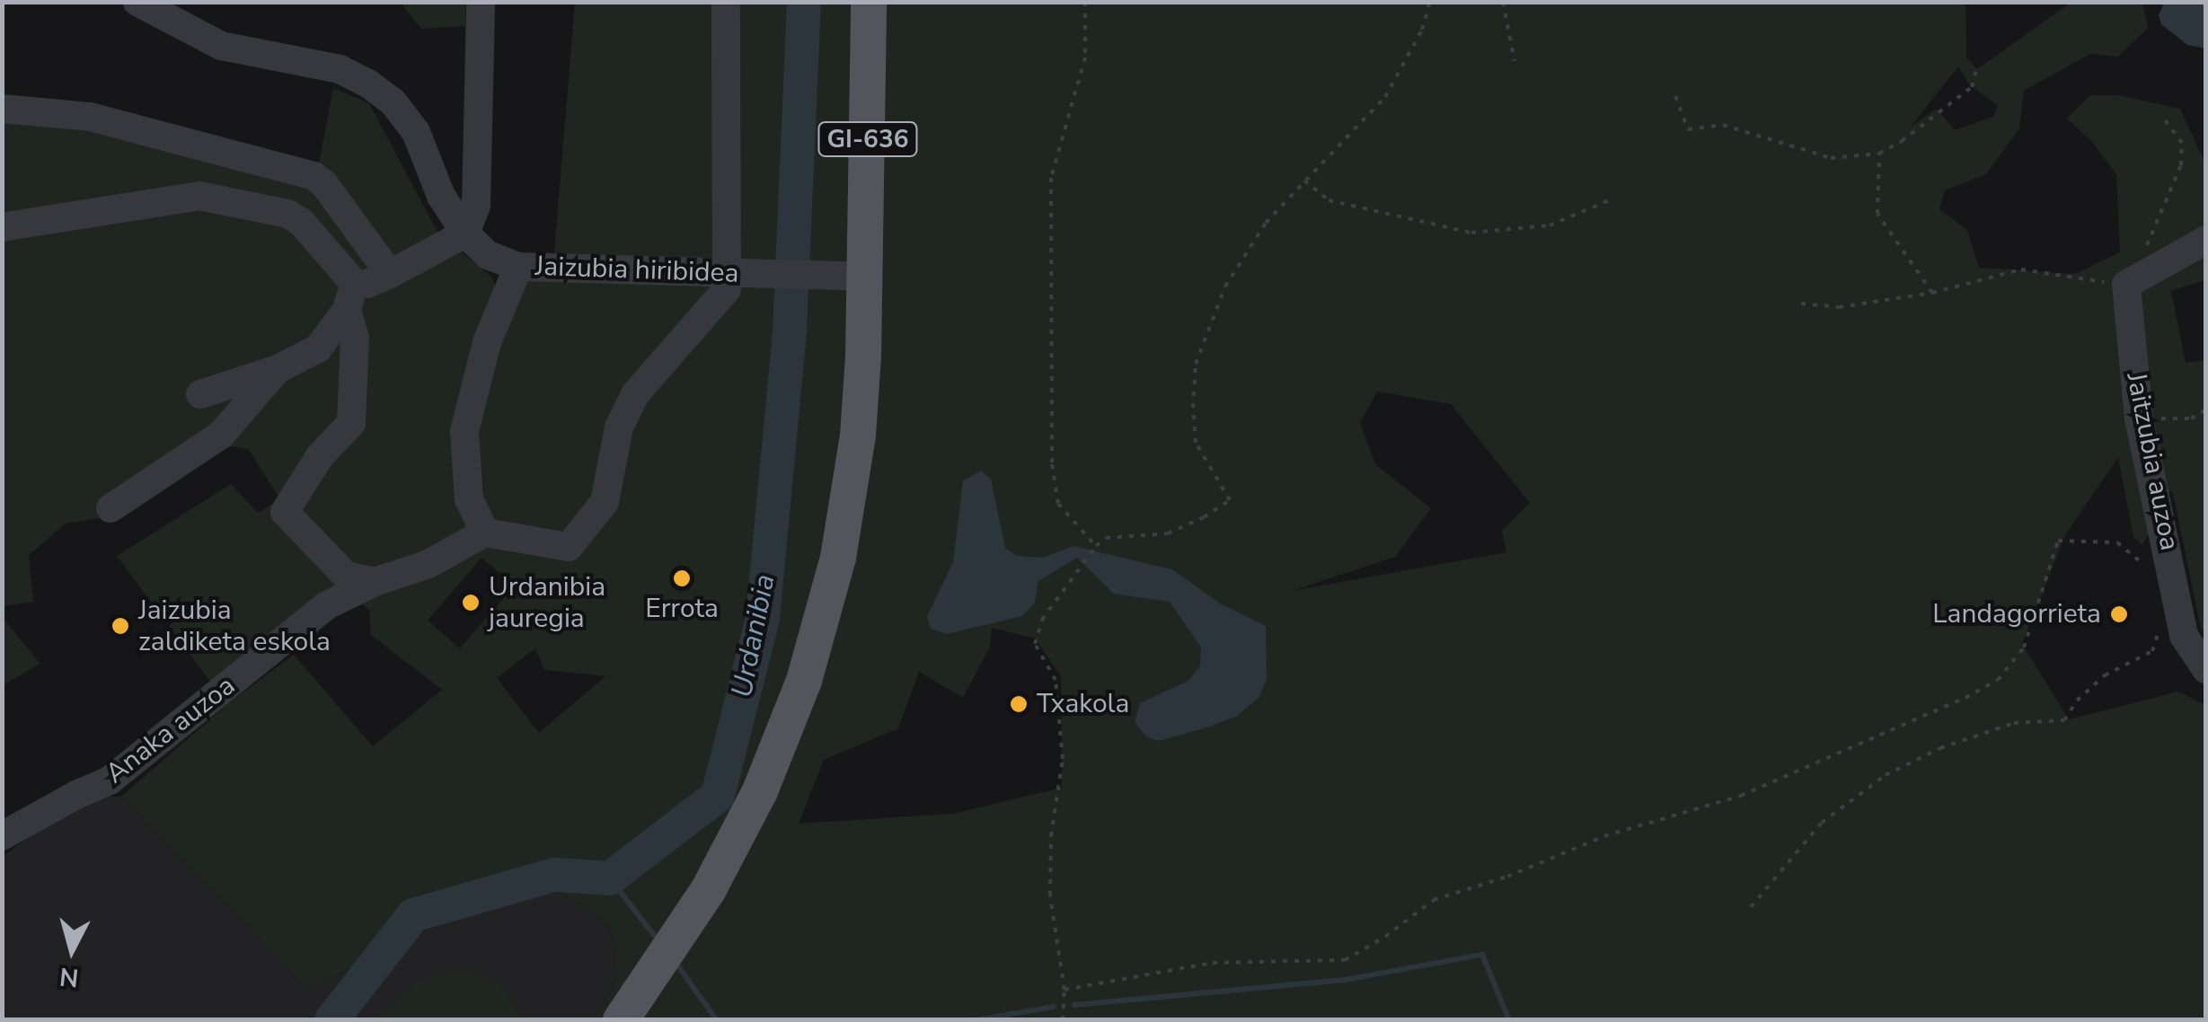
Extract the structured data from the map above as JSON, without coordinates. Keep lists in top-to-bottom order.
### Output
{
  "streets": {
    "main road": ["GI-636"],
    "street": ["Jaizubia hiribidea", "Jaitzubia auzoa", "Anaka auzoa"]
  },
  "crossings": [
    ["GI-636", "Jaizubia hiribidea"]
  ],
  "water": ["Urdanibia"],
  "places": [
    "Errota",
    "Urdanibia jauregia",
    "Landagorrieta",
    "Jaizubia zaldiketa eskola",
    "Txakola"
  ],
  "north": "bottom"
}
